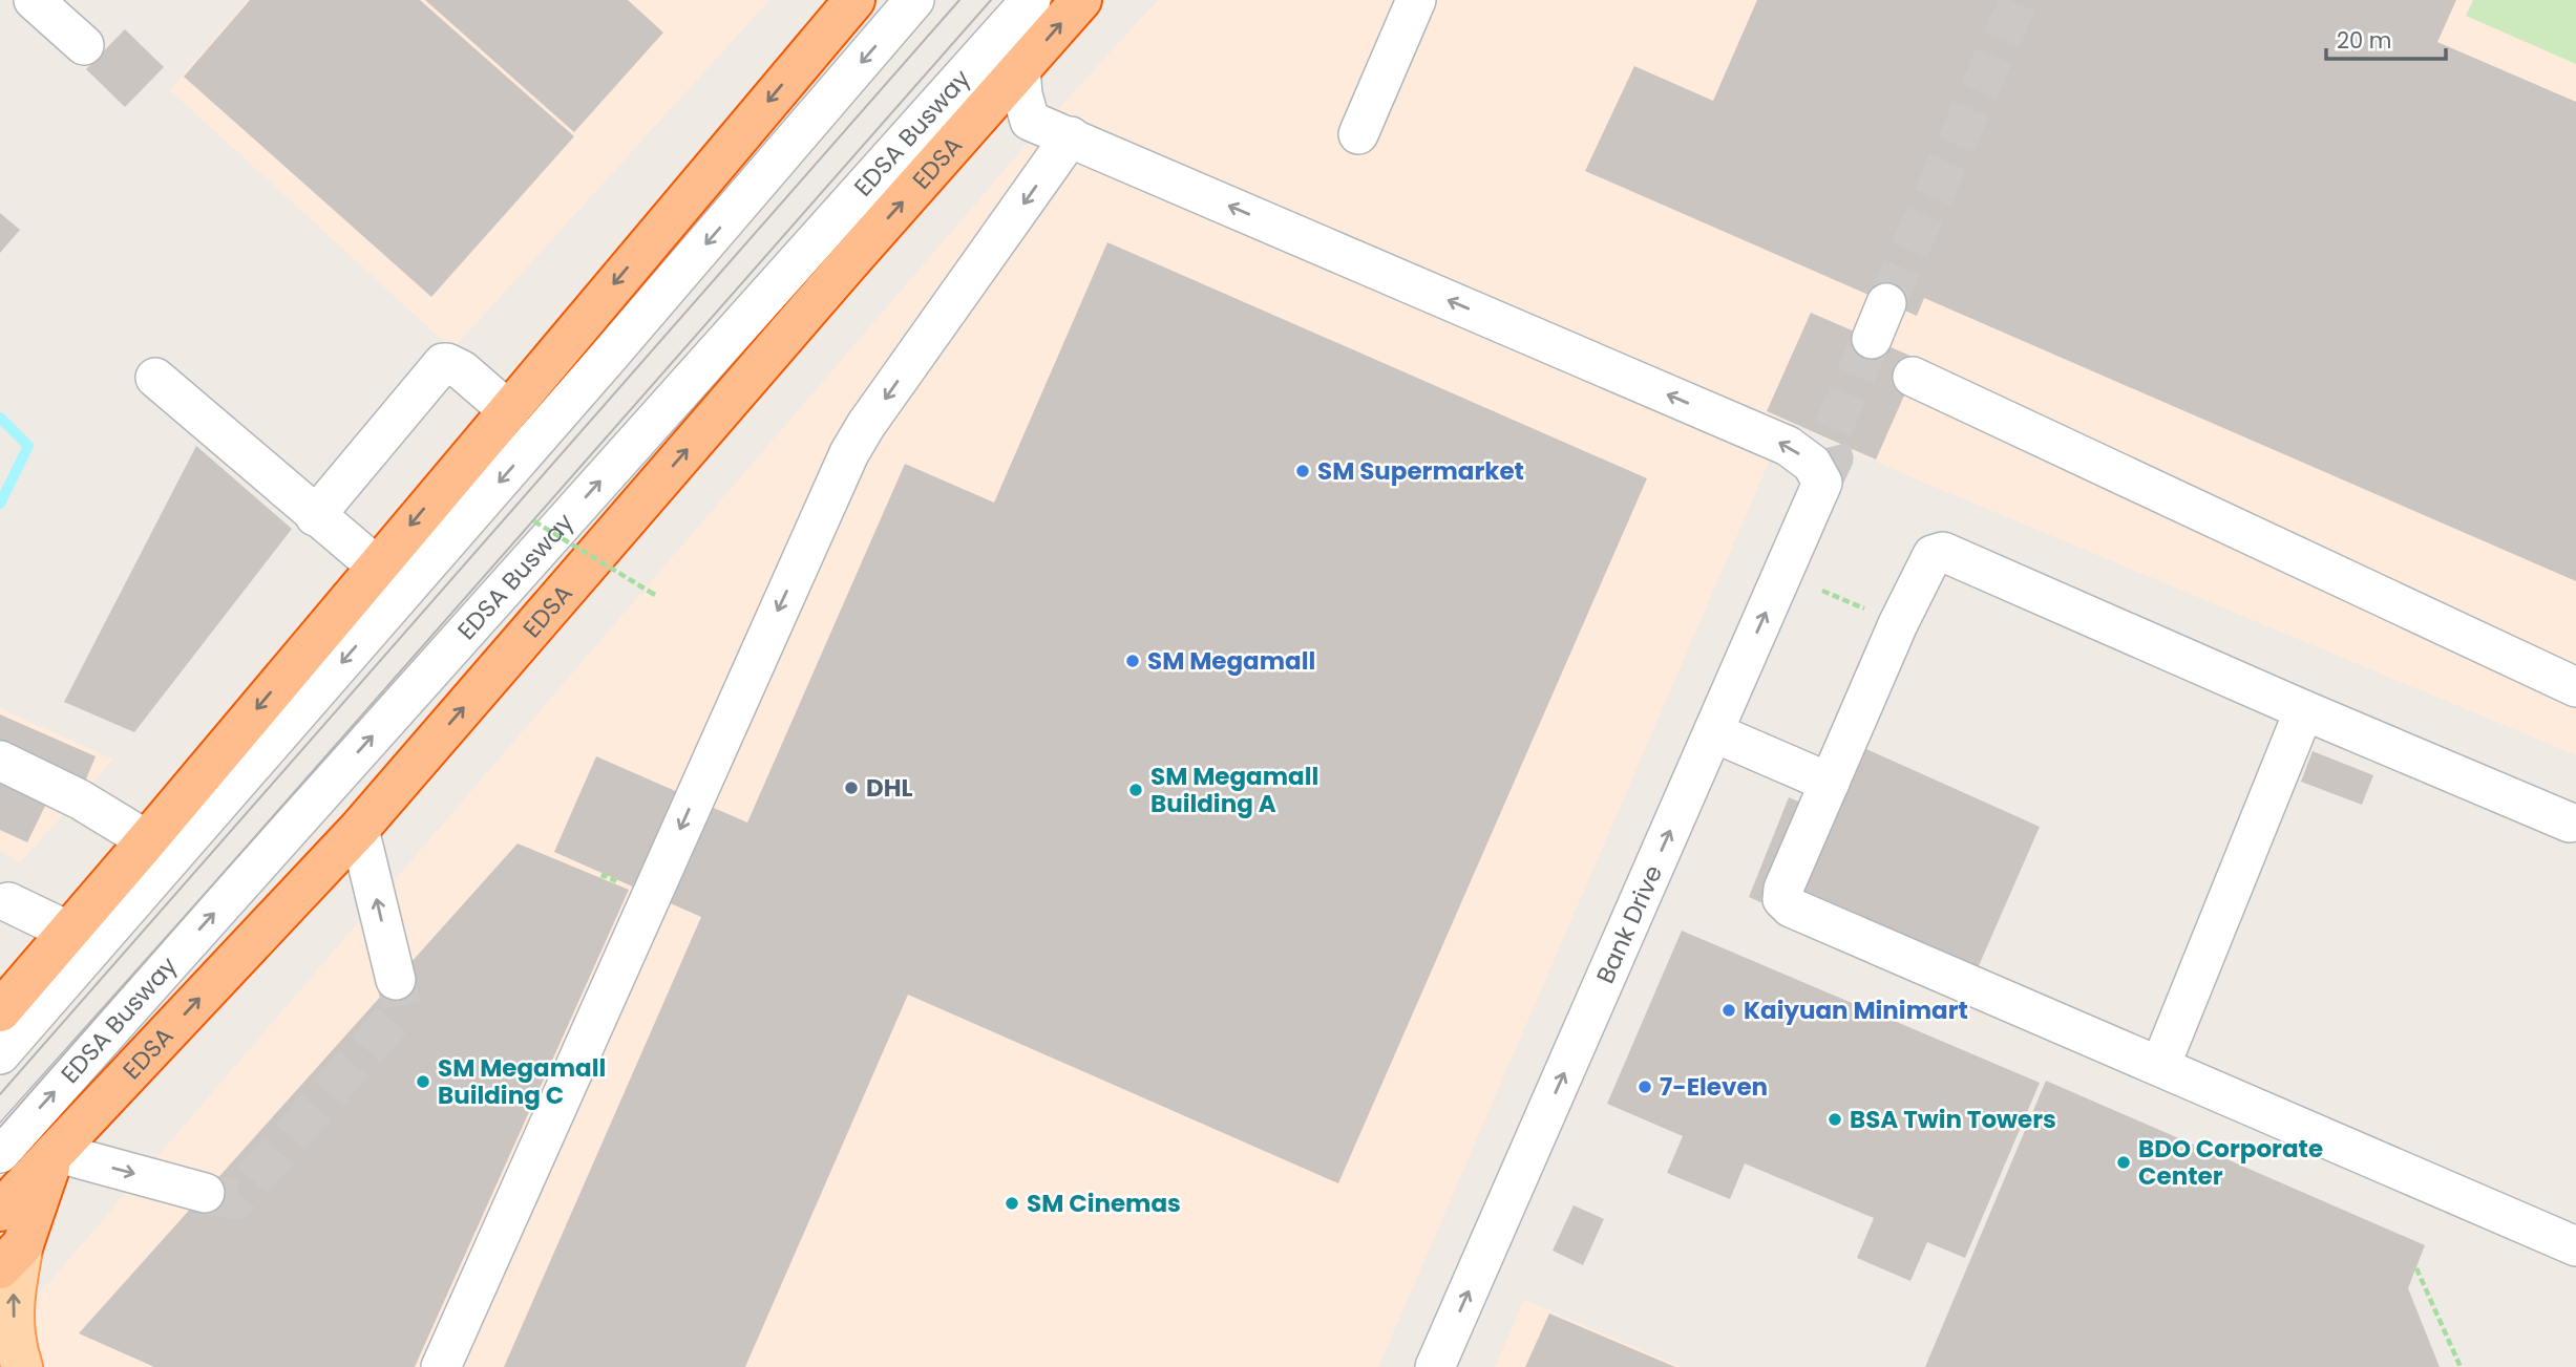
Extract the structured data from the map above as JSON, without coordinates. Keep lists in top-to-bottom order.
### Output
{
  "streets": {
    "highway": ["EDSA"],
    "street": ["EDSA Busway", "Bank Drive"]
  },
  "places": [
    "SM Supermarket",
    "SM Megamall",
    "DHL",
    "SM Megamall Building A",
    "Kaiyuan Minimart",
    "SM Megamall Building C",
    "7-Eleven",
    "BSA Twin Towers",
    "BDO Corporate Center",
    "SM Cinemas"
  ],
  "scale_bar": "20 m"
}
